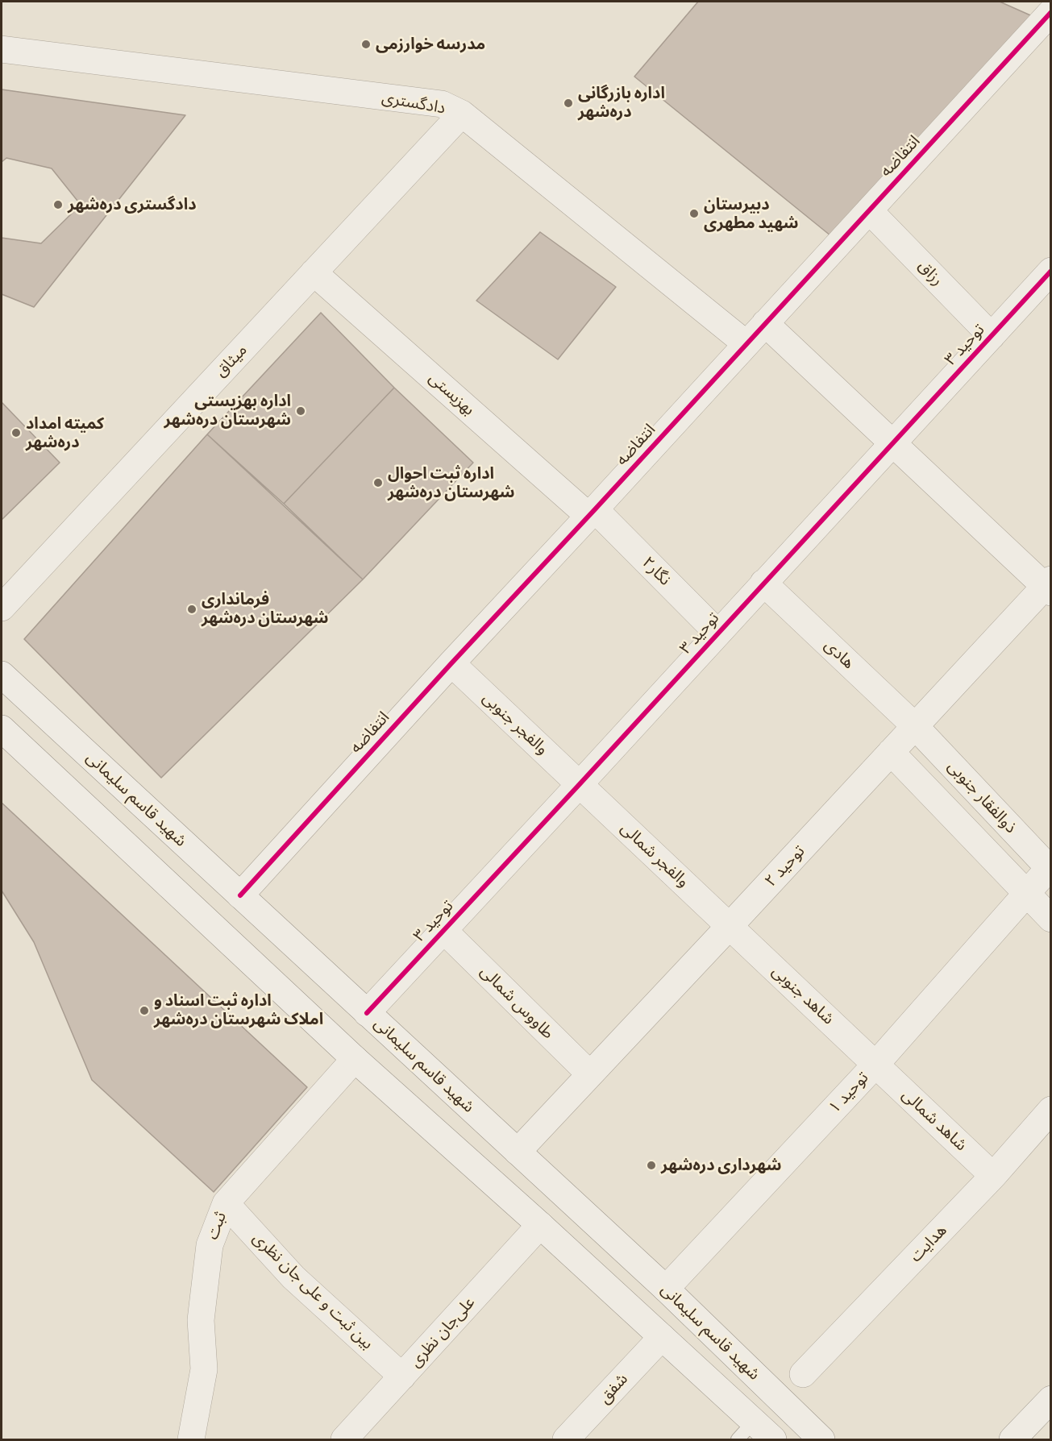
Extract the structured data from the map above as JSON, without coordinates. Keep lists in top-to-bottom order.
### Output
{
  "streets": {
    "street": [
      "دادگستری",
      "انتفاضه",
      "رزاق",
      "توحید ۳",
      "میثاق",
      "بهزیستی",
      "نگار۲",
      "هادی",
      "والفجر جنوبی",
      "ذوالفقار جنوبی",
      "شهید قاسم سلیمانی",
      "والفجر شمالی",
      "توحید ۲",
      "شاهد جنوبی",
      "طاووس شمالی",
      "توحید ۱",
      "شاهد شمالی",
      "ثبت",
      "هدایت",
      "بین ثبت و علی جان نظری",
      "علی‌جان نظری",
      "شفق"
    ]
  },
  "crossings": [
    ["دادگستری", "انتفاضه"],
    ["دادگستری", "میثاق"],
    ["انتفاضه", "رزاق"],
    ["انتفاضه", "بهزیستی"],
    ["انتفاضه", "نگار۲"],
    ["انتفاضه", "والفجر جنوبی"],
    ["انتفاضه", "شهید قاسم سلیمانی"],
    ["رزاق", "توحید ۳"],
    ["توحید ۳", "نگار۲"],
    ["توحید ۳", "هادی"],
    ["توحید ۳", "والفجر جنوبی"],
    ["توحید ۳", "شهید قاسم سلیمانی"],
    ["توحید ۳", "والفجر شمالی"],
    ["توحید ۳", "طاووس شمالی"],
    ["میثاق", "بهزیستی"],
    ["بهزیستی", "نگار۲"],
    ["هادی", "ذوالفقار جنوبی"],
    ["هادی", "توحید ۲"],
    ["والفجر جنوبی", "والفجر شمالی"],
    ["ذوالفقار جنوبی", "توحید ۲"],
    ["شهید قاسم سلیمانی", "توحید ۲"],
    ["شهید قاسم سلیمانی", "توحید ۱"],
    ["والفجر شمالی", "توحید ۲"],
    ["والفجر شمالی", "شاهد جنوبی"],
    ["توحید ۲", "شاهد جنوبی"],
    ["توحید ۲", "طاووس شمالی"],
    ["شاهد جنوبی", "توحید ۱"],
    ["شاهد جنوبی", "شاهد شمالی"],
    ["توحید ۱", "شاهد شمالی"],
    ["شاهد شمالی", "هدایت"],
    ["ثبت", "بین ثبت و علی جان نظری"],
    ["بین ثبت و علی جان نظری", "علی‌جان نظری"]
  ],
  "places": [
    "مدرسه خوارزمی",
    "اداره بازرگانی دره‌شهر",
    "دادگستری دره‌شهر",
    "دبیرستان شهید مطهری",
    "اداره بهزیستی شهرستان دره‌شهر",
    "کمیته امداد دره‌شهر",
    "اداره ثبت احوال شهرستان دره‌شهر",
    "فرمانداری شهرستان دره‌شهر",
    "اداره ثبت اسناد و املاک شهرستان دره‌شهر",
    "شهرداری دره‌شهر"
  ]
}
